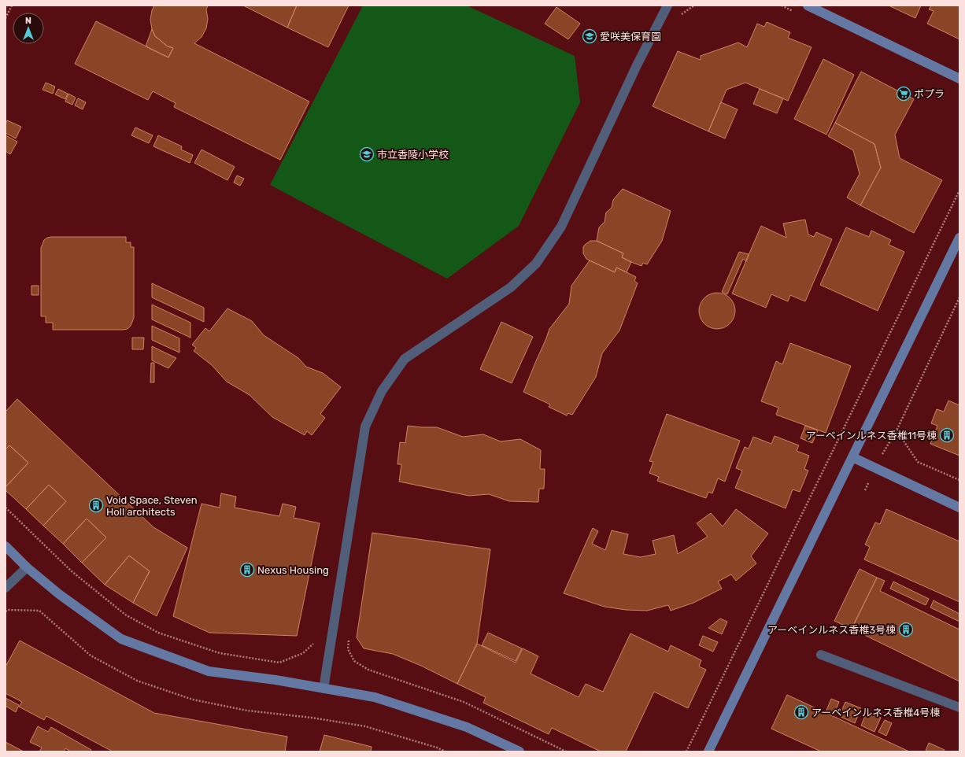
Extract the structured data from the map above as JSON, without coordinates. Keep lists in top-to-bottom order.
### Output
{
  "places": {
    "school or university": ["愛咲美保育園", "市立香陵小学校"],
    "supermarket": ["ポプラ"],
    "building": [
      "アーベインルネス香椎11号棟",
      "Void Space, Steven Holl architects",
      "Nexus Housing",
      "アーベインルネス香椎3号棟",
      "アーベインルネス香椎4号棟"
    ]
  },
  "north": "top"
}
